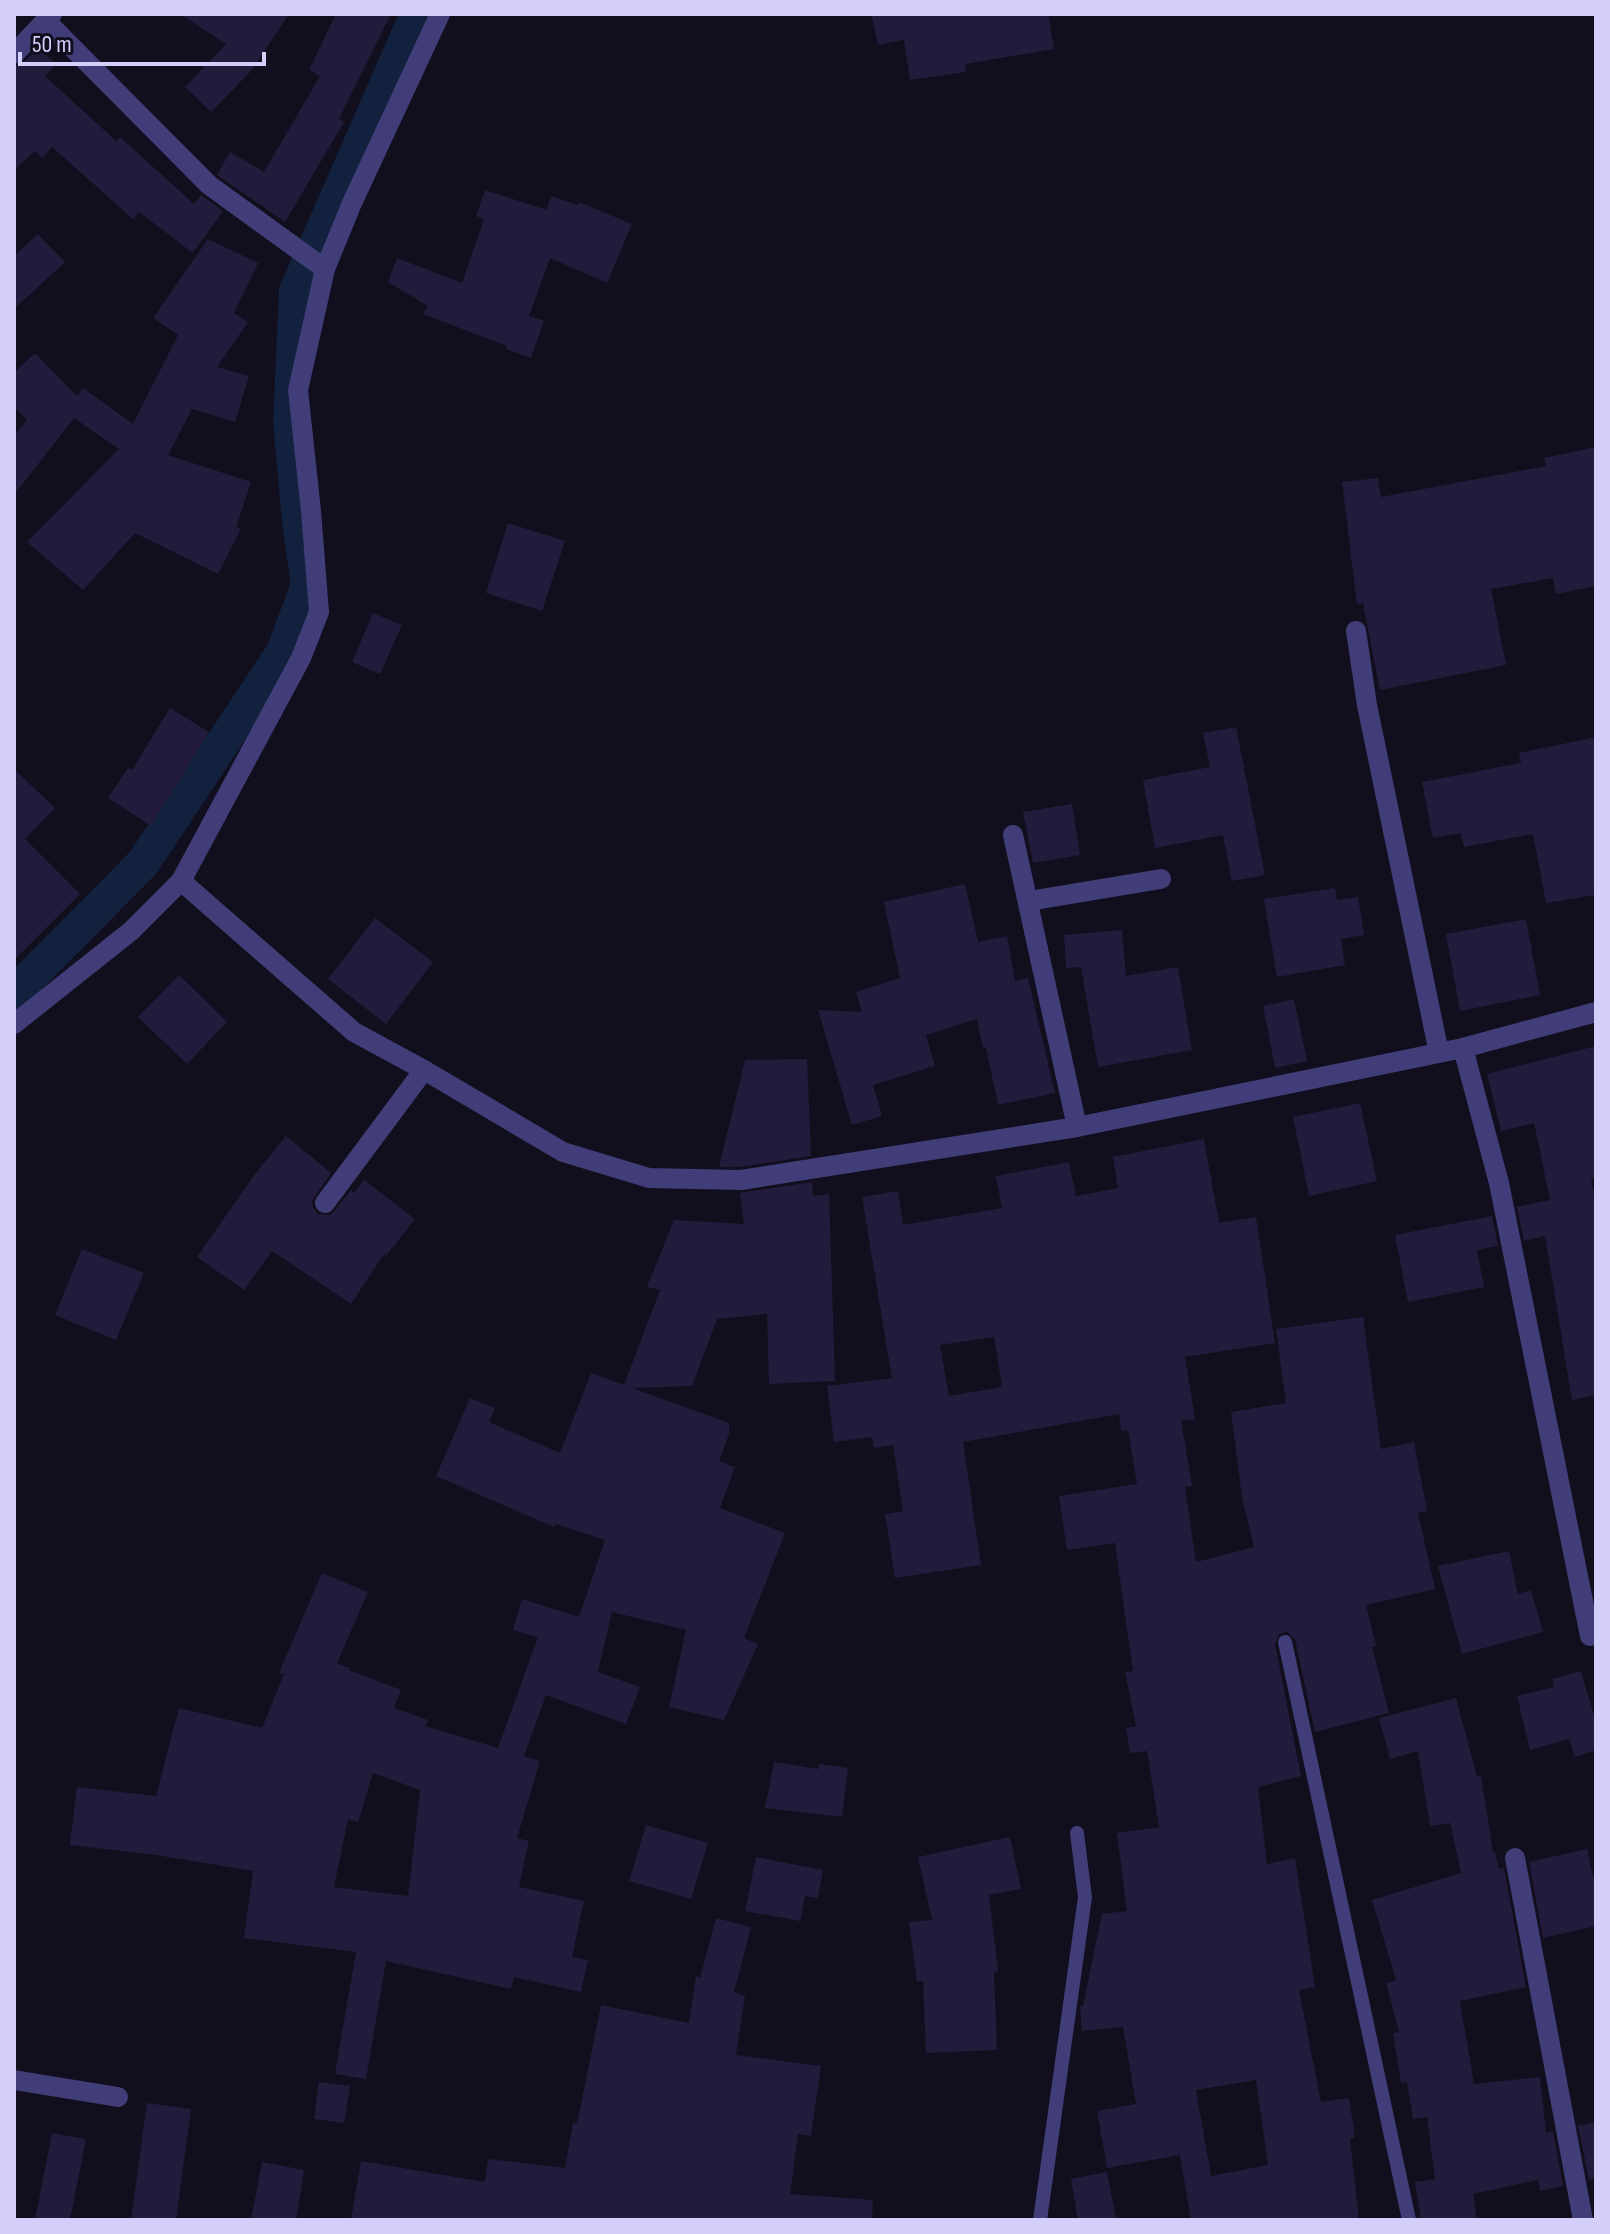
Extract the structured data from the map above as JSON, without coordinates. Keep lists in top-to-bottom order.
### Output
{
  "scale_bar": "50 m"
}
